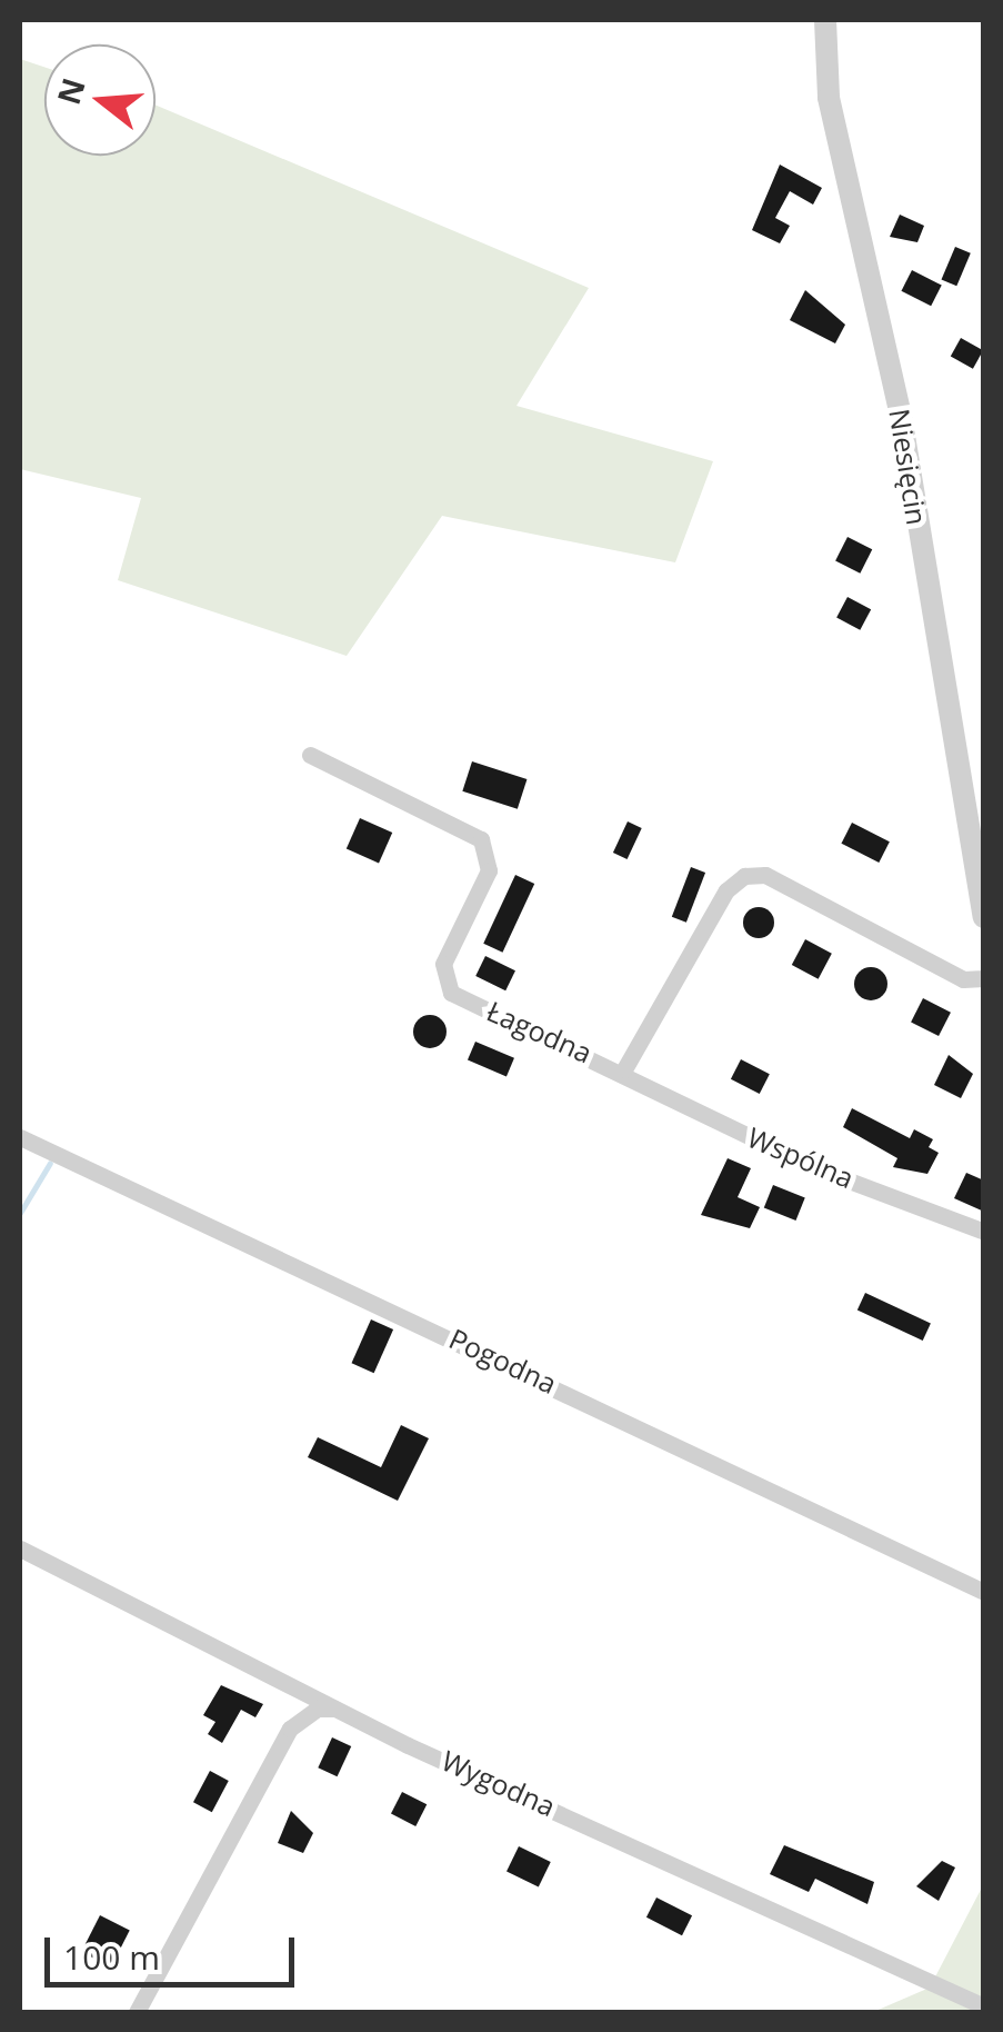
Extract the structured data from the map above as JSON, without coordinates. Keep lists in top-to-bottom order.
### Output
{
  "streets": {
    "street": [
      "Niesięcin",
      "Łagodna",
      "Wspólna",
      "Pogodna",
      "Wygodna"
    ]
  },
  "crossings": [
    ["Łagodna", "Wspólna"]
  ],
  "scale_bar": "100 m",
  "north": "left"
}
